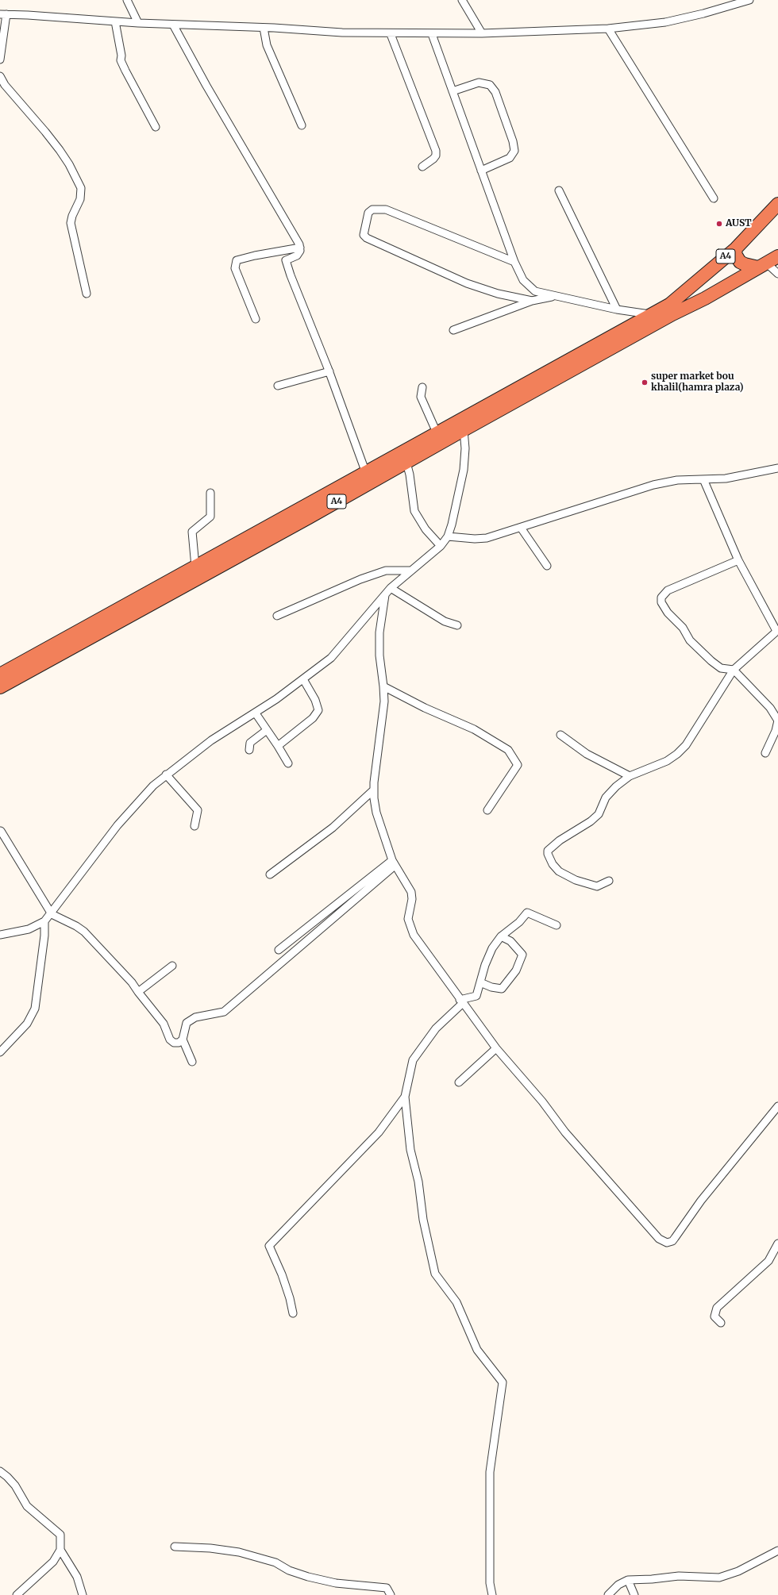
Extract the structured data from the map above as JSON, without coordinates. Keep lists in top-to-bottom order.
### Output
{
  "streets": {
    "highway": ["A4"]
  },
  "places": ["AUST", "super market bou khalil(hamra plaza)"]
}
